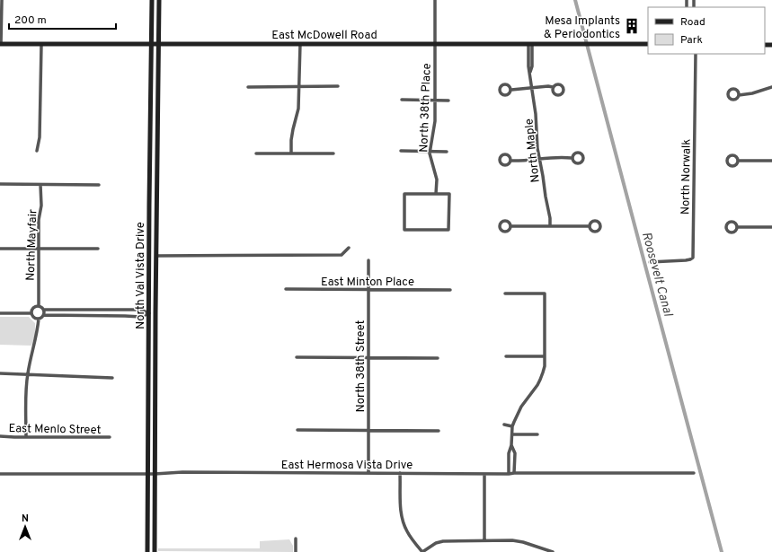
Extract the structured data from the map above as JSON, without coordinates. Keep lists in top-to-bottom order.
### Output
{
  "streets": {
    "main road": ["East McDowell Road", "North Val Vista Drive"],
    "street": [
      "North 38th Place",
      "North Maple",
      "North Norwalk",
      "North Mayfair",
      "East Minton Place",
      "North 38th Street",
      "East Menlo Street",
      "East Hermosa Vista Drive"
    ]
  },
  "crossings": [
    ["East McDowell Road", "North 38th Place"],
    ["East McDowell Road", "North Maple"],
    ["East McDowell Road", "North Val Vista Drive"],
    ["North Val Vista Drive", "East Hermosa Vista Drive"],
    ["East Minton Place", "North 38th Street"],
    ["North 38th Street", "East Hermosa Vista Drive"]
  ],
  "water": ["Roosevelt Canal"],
  "places": {
    "building": ["Mesa Implants & Periodontics"]
  },
  "legend": ["Road", "Park"],
  "scale_bar": "200 m",
  "north": "top"
}
